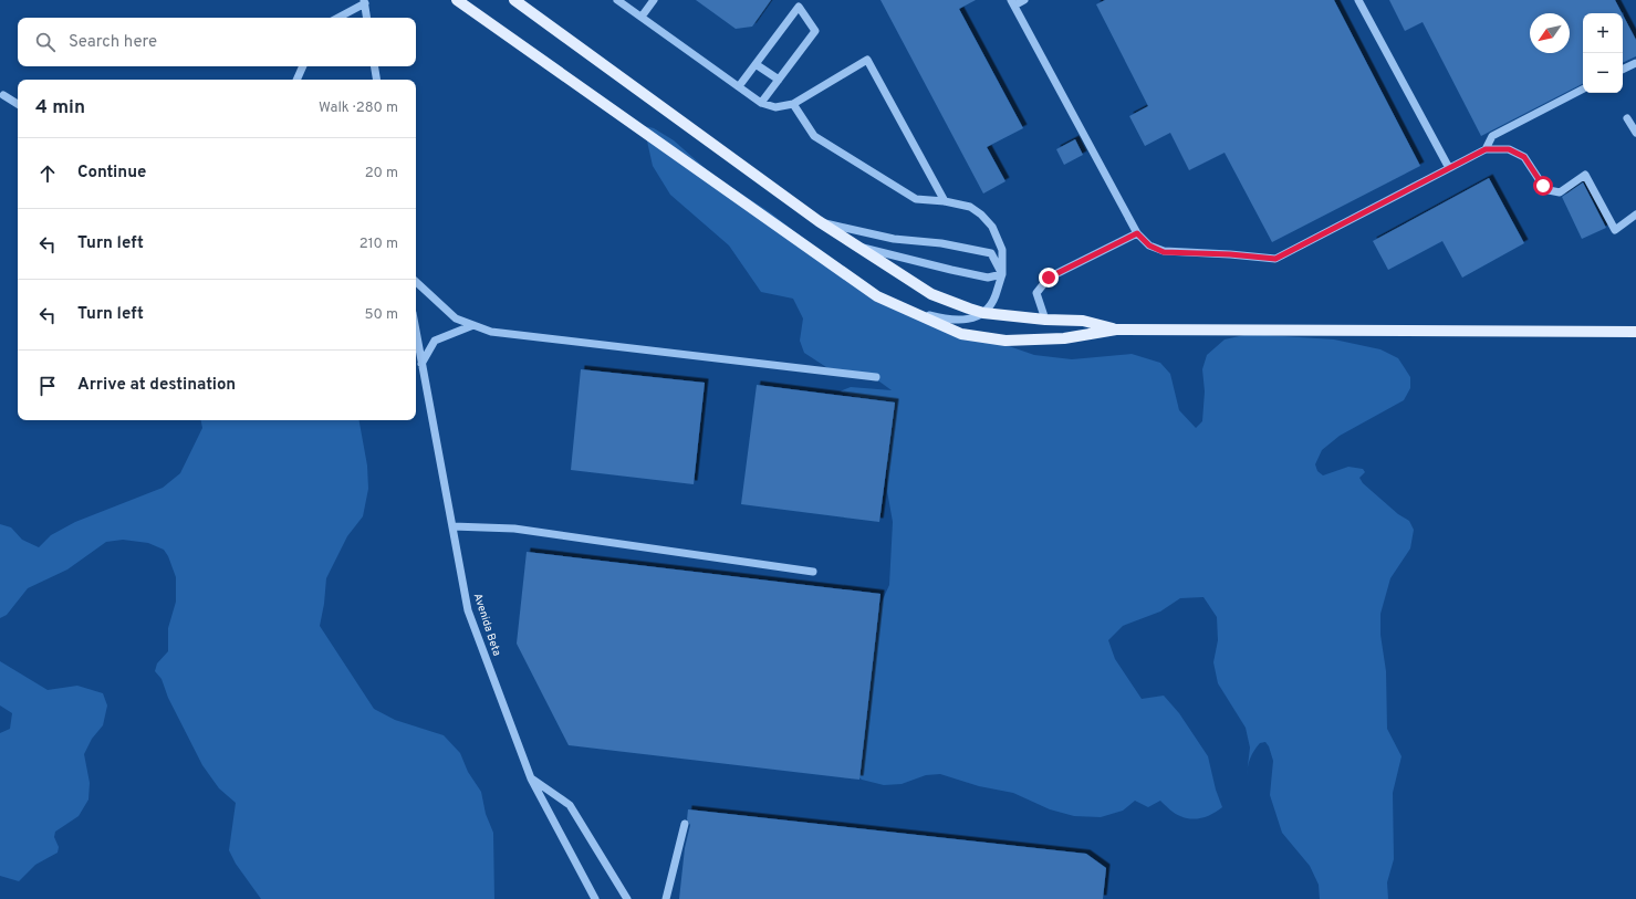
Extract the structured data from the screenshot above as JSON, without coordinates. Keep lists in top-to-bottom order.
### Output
{
  "streets": {
    "street": ["Avenida Beta"]
  },
  "north": "bottom left",
  "page": {
    "map_buttons": ["+", "−"],
    "search": "Search here",
    "heading": ["4 min", "Walk · 280 m"],
    "list": [
      ["Continue", "20 m"],
      ["Turn left", "210 m"],
      ["Turn left", "50 m"],
      "Arrive at destination"
    ]
  }
}
